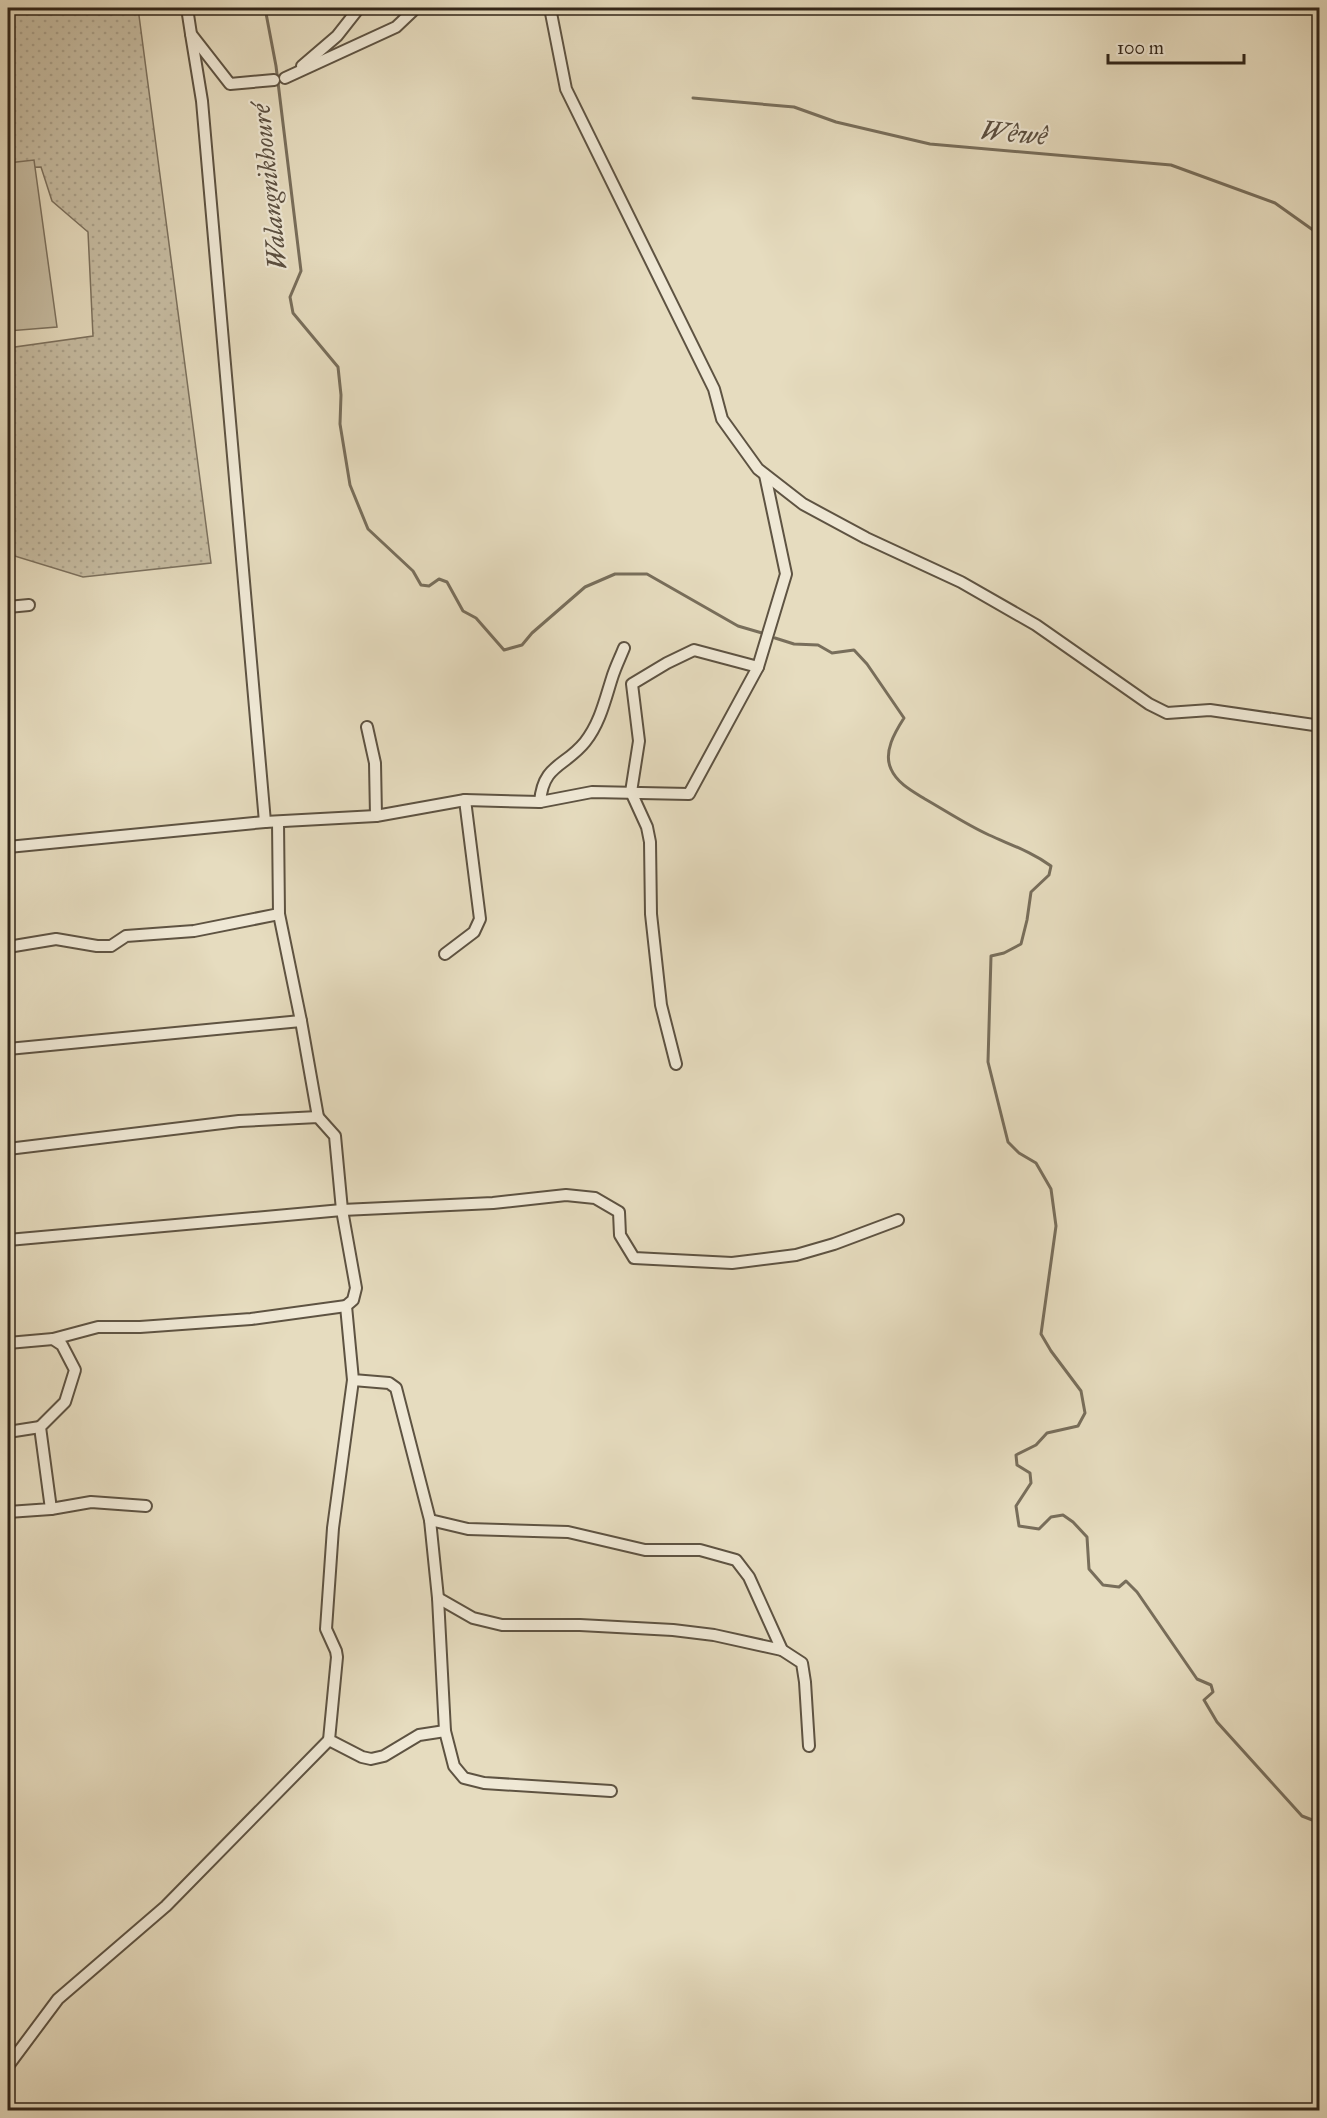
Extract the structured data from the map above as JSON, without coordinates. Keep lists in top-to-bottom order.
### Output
{
  "water": ["Wêwê", "Walangnikhouré"],
  "scale_bar": "100 m"
}
